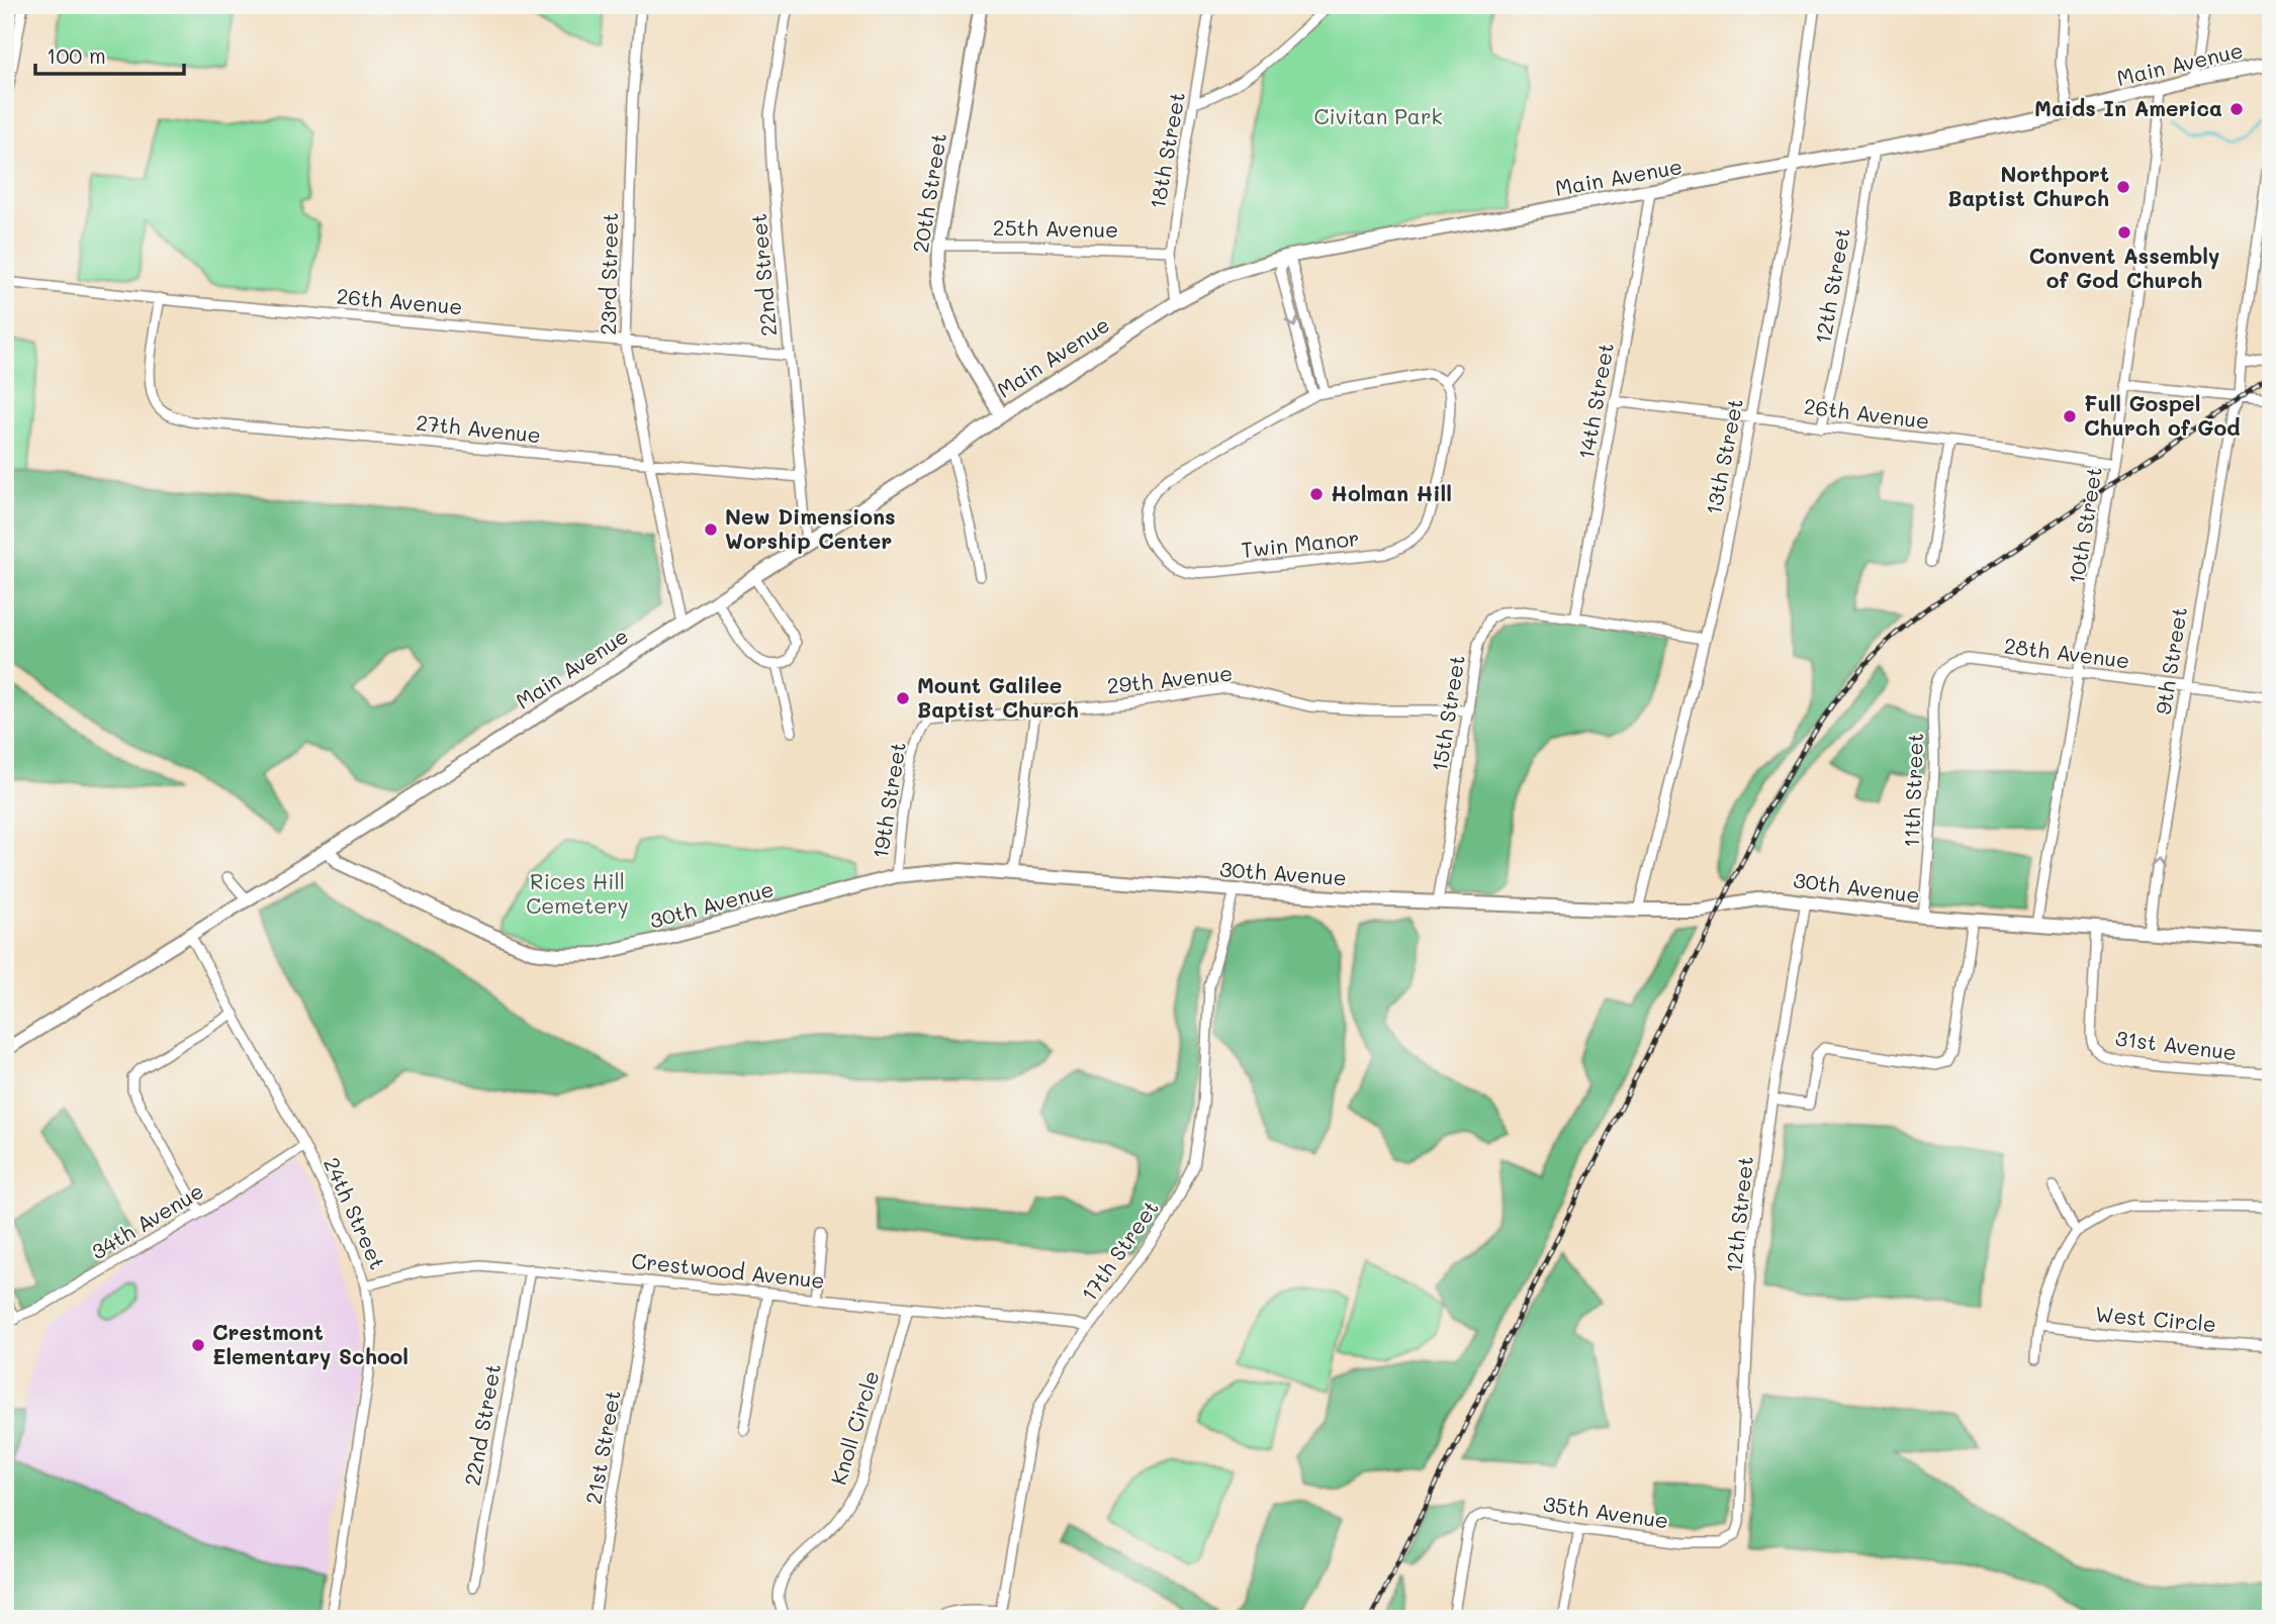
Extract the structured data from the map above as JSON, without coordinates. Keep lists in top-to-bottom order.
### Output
{
  "streets": {
    "main road": ["Main Avenue", "20th Street", "30th Avenue"],
    "street": [
      "18th Street",
      "25th Avenue",
      "23rd Street",
      "22nd Street",
      "12th Street",
      "26th Avenue",
      "14th Street",
      "27th Avenue",
      "13th Street",
      "10th Street",
      "Twin Manor",
      "28th Avenue",
      "9th Street",
      "29th Avenue",
      "15th Street",
      "11th Street",
      "19th Street",
      "31st Avenue",
      "24th Street",
      "34th Avenue",
      "17th Street",
      "Crestwood Avenue",
      "West Circle",
      "Knoll Circle",
      "21st Street",
      "35th Avenue"
    ]
  },
  "crossings": [
    ["Main Avenue", "18th Street"],
    ["Main Avenue", "20th Street"],
    ["Main Avenue", "23rd Street"],
    ["Main Avenue", "22nd Street"],
    ["Main Avenue", "12th Street"],
    ["Main Avenue", "14th Street"],
    ["Main Avenue", "13th Street"],
    ["Main Avenue", "10th Street"],
    ["Main Avenue", "30th Avenue"],
    ["Main Avenue", "24th Street"],
    ["18th Street", "25th Avenue"],
    ["20th Street", "25th Avenue"],
    ["23rd Street", "26th Avenue"],
    ["23rd Street", "27th Avenue"],
    ["22nd Street", "26th Avenue"],
    ["22nd Street", "27th Avenue"],
    ["22nd Street", "Crestwood Avenue"],
    ["12th Street", "26th Avenue"],
    ["12th Street", "30th Avenue"],
    ["12th Street", "35th Avenue"],
    ["26th Avenue", "14th Street"],
    ["26th Avenue", "27th Avenue"],
    ["26th Avenue", "13th Street"],
    ["26th Avenue", "10th Street"],
    ["14th Street", "15th Street"],
    ["13th Street", "30th Avenue"],
    ["10th Street", "28th Avenue"],
    ["10th Street", "30th Avenue"],
    ["28th Avenue", "9th Street"],
    ["28th Avenue", "11th Street"],
    ["9th Street", "30th Avenue"],
    ["29th Avenue", "15th Street"],
    ["29th Avenue", "19th Street"],
    ["15th Street", "30th Avenue"],
    ["11th Street", "30th Avenue"],
    ["19th Street", "30th Avenue"],
    ["30th Avenue", "31st Avenue"],
    ["30th Avenue", "17th Street"],
    ["24th Street", "34th Avenue"],
    ["24th Street", "Crestwood Avenue"],
    ["17th Street", "Crestwood Avenue"],
    ["Crestwood Avenue", "Knoll Circle"],
    ["Crestwood Avenue", "21st Street"]
  ],
  "one_way": ["9th Street"],
  "parks": ["Civitan Park", "Rices Hill Cemetery"],
  "places": [
    "Maids In America",
    "Northport Baptist Church",
    "Convent Assembly of God Church",
    "Full Gospel Church of God",
    "Holman Hill",
    "New Dimensions Worship Center",
    "Mount Galilee Baptist Church",
    "Crestmont Elementary School"
  ],
  "scale_bar": "100 m"
}
